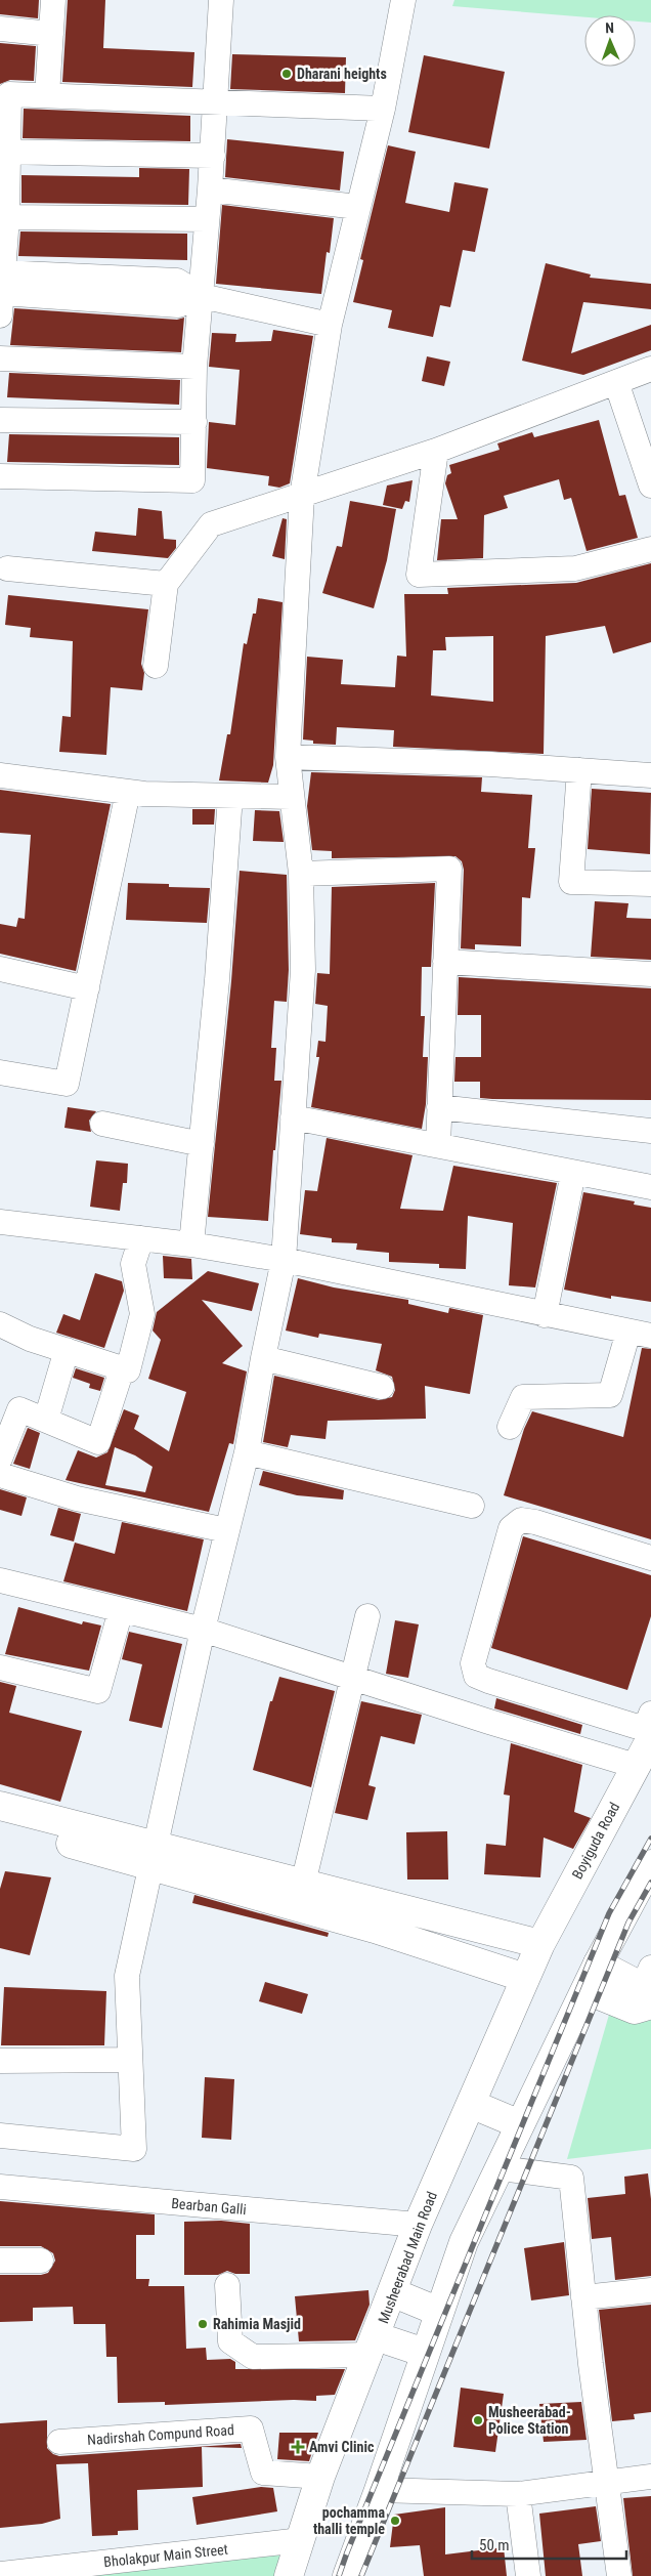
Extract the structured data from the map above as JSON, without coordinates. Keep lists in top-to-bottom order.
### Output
{
  "streets": {
    "main road": ["Boyiguda Road", "Musheerabad Main Road"],
    "street": ["Bearban Galli", "Nadirshah Compund Road", "Bholakpur Main Street"]
  },
  "crossings": [
    ["Boyiguda Road", "Musheerabad Main Road"],
    ["Bearban Galli", "Musheerabad Main Road"],
    ["Musheerabad Main Road", "Nadirshah Compund Road"],
    ["Musheerabad Main Road", "Bholakpur Main Street"]
  ],
  "places": {
    "other": [
      "Dharani heights",
      "Rahimia Masjid",
      "Musheerabad- Police Station",
      "pochamma thalli temple"
    ],
    "health": ["Amvi Clinic"]
  },
  "scale_bar": "50 m",
  "north": "top"
}
